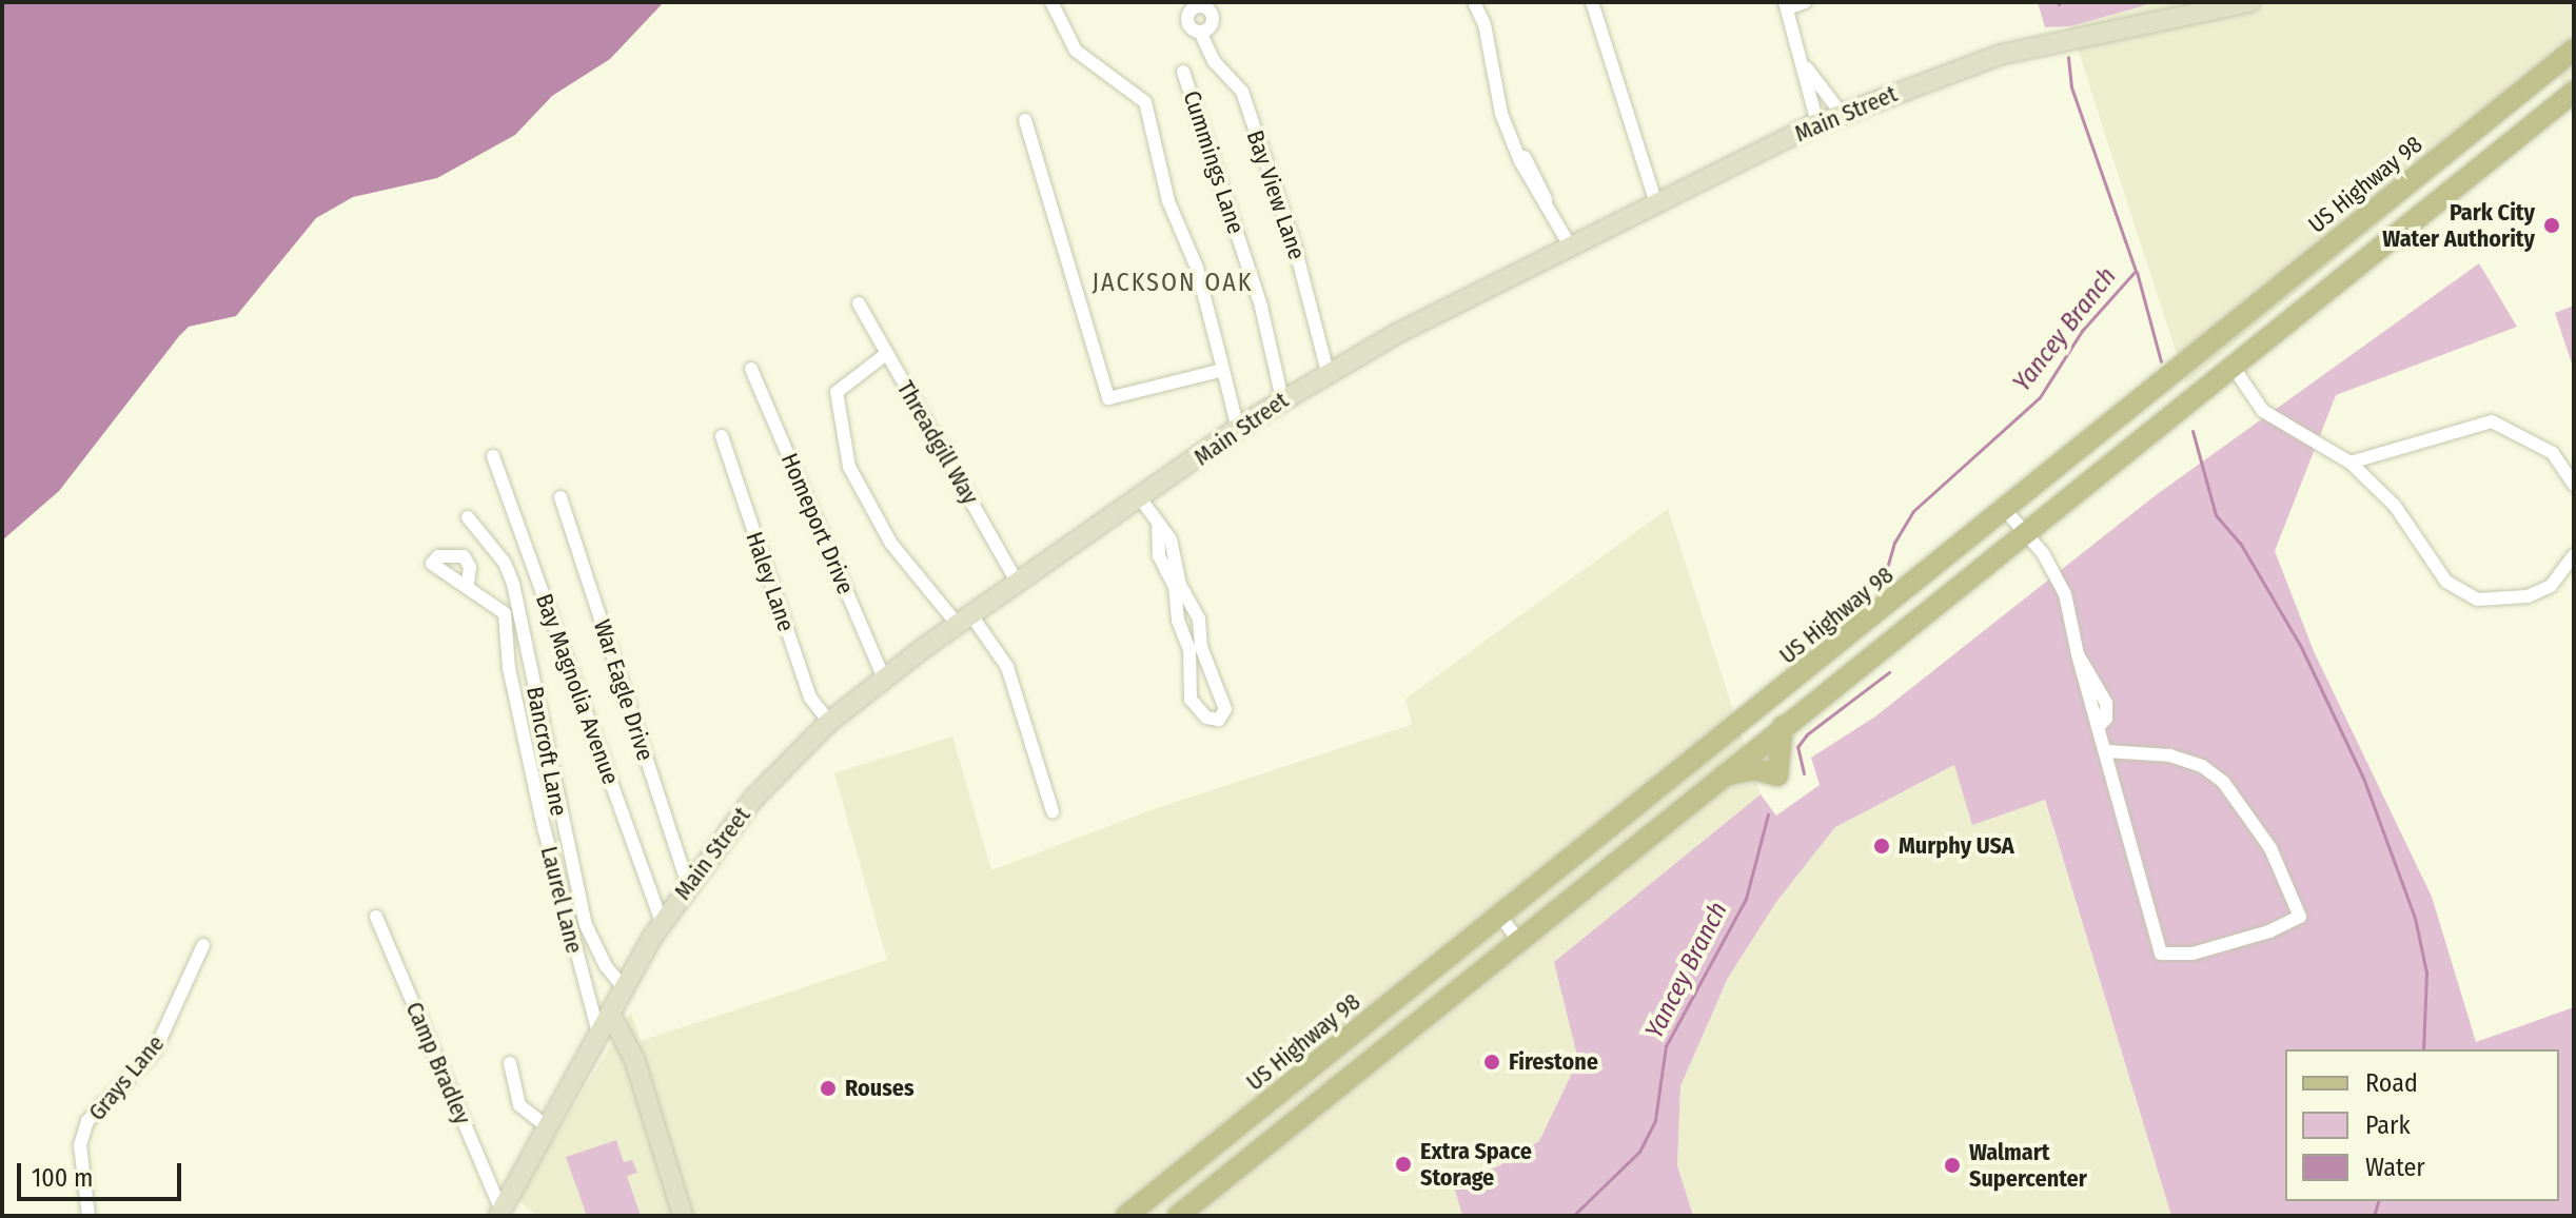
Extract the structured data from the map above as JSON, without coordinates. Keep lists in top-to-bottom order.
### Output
{
  "streets": {
    "main road": ["Main Street", "US Highway 98"],
    "street": [
      "Cummings Lane",
      "Bay View Lane",
      "Threadgill Way",
      "Homeport Drive",
      "Haley Lane",
      "Bay Magnolia Avenue",
      "War Eagle Drive",
      "Bancroft Lane",
      "Laurel Lane",
      "Camp Bradley",
      "Grays Lane"
    ]
  },
  "crossings": [
    ["Main Street", "Cummings Lane"],
    ["Main Street", "Bay View Lane"],
    ["Main Street", "Threadgill Way"],
    ["Main Street", "Homeport Drive"],
    ["Main Street", "Haley Lane"],
    ["Main Street", "Bay Magnolia Avenue"],
    ["Main Street", "War Eagle Drive"],
    ["Main Street", "Bancroft Lane"],
    ["Main Street", "Laurel Lane"],
    ["Main Street", "Camp Bradley"]
  ],
  "districts": ["JACKSON OAK"],
  "water": ["Yancey Branch"],
  "places": [
    "Park City Water Authority",
    "Murphy USA",
    "Firestone",
    "Rouses",
    "Extra Space Storage",
    "Walmart Supercenter"
  ],
  "legend": ["Road", "Park", "Water"],
  "scale_bar": "100 m"
}
